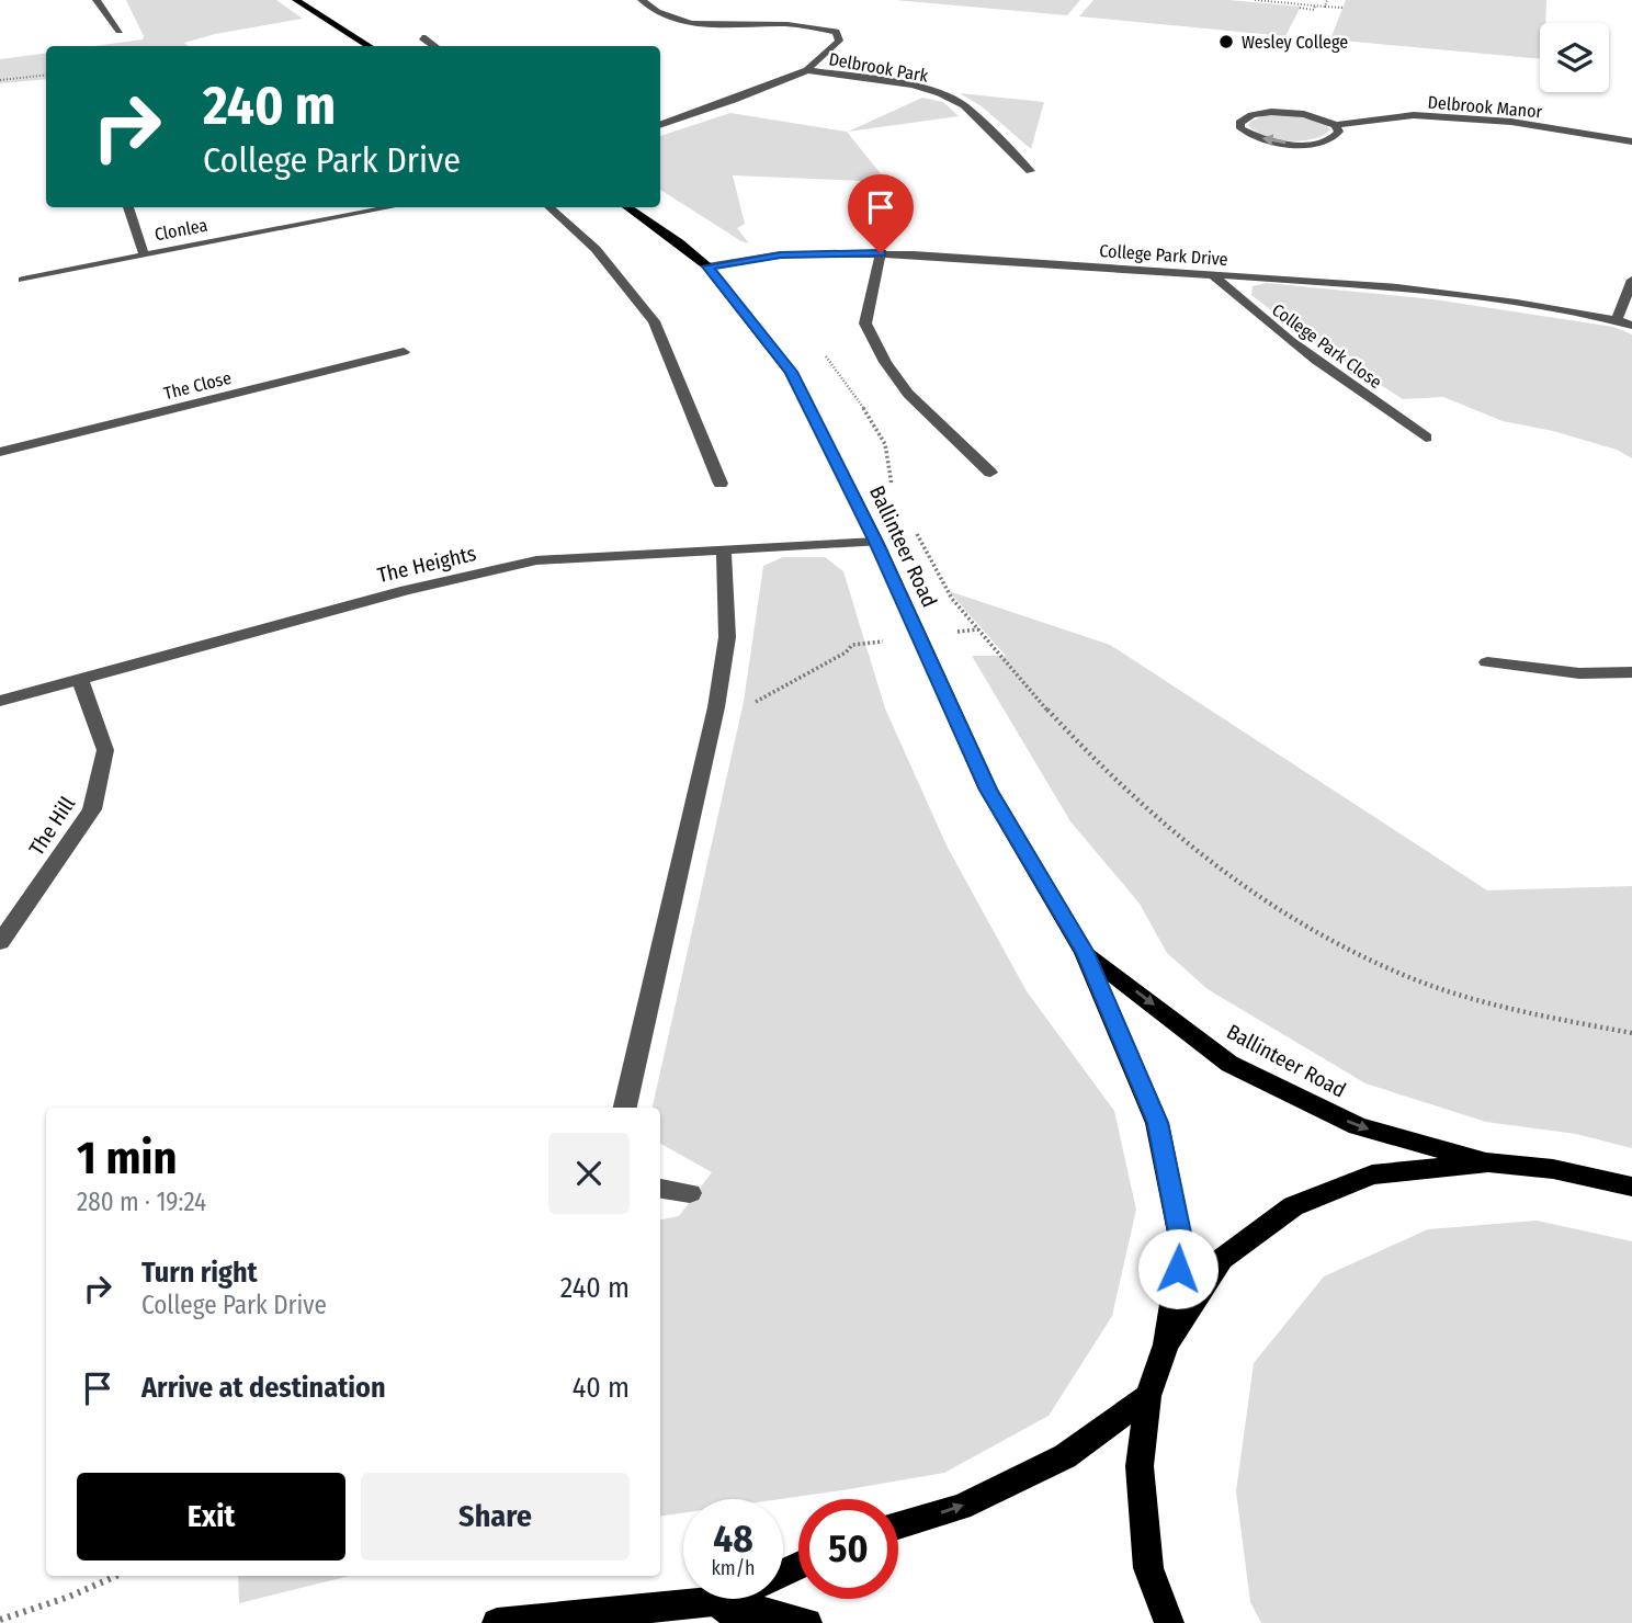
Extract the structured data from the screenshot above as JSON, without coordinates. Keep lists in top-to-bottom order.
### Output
{
  "streets": {
    "main road": ["Ballinteer Road"],
    "street": [
      "Delbrook Park",
      "Delbrook Manor",
      "Clonlea",
      "College Park Drive",
      "College Park Close",
      "The Close",
      "The Heights",
      "The Hill"
    ]
  },
  "crossings": [
    ["College Park Drive", "College Park Close"],
    ["College Park Drive", "Ballinteer Road"],
    ["Ballinteer Road", "The Heights"],
    ["The Heights", "The Hill"]
  ],
  "places": ["Wesley College"],
  "page": {
    "turn": ["240 m", "College Park Drive"],
    "heading": ["1 min", "280 m · 19:24"],
    "list": [
      {
        "name": "Turn right",
        "note": "College Park Drive",
        "value": "240 m"
      },
      {
        "name": "Arrive at destination",
        "value": "40 m"
      }
    ],
    "buttons": ["Exit", "Share"],
    "speed": "48 km/h",
    "limit": "50"
  }
}
